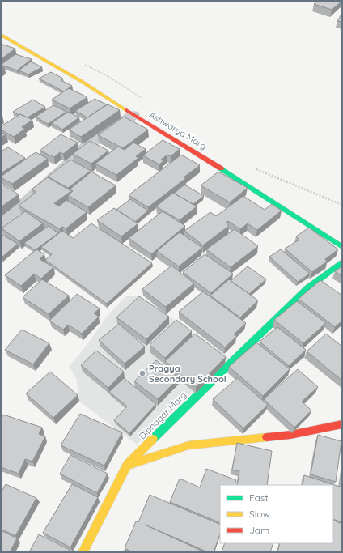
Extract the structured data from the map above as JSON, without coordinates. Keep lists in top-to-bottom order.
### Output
{
  "streets": {
    "street": ["Ashwarya Marg", "Dipnagar Marg"]
  },
  "places": ["Pragya Secondary School"],
  "legend": ["Fast", "Slow", "Jam"]
}
